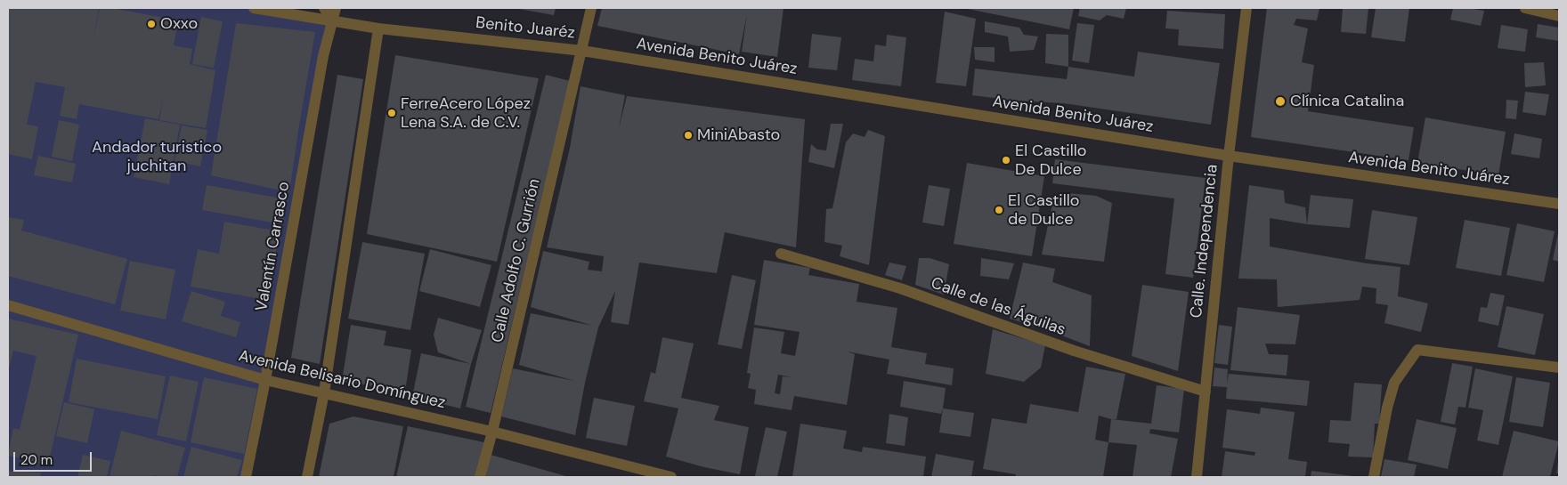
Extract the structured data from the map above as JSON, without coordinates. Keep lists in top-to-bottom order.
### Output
{
  "streets": {
    "street": [
      "Benito Juaréz",
      "Avenida Benito Juárez",
      "Calle. Independencia",
      "Valentín Carrasco",
      "Calle Adolfo C. Gurrión",
      "Calle de las Águilas",
      "Avenida Belisario Domínguez"
    ]
  },
  "crossings": [
    ["Benito Juaréz", "Avenida Benito Juárez"],
    ["Benito Juaréz", "Valentín Carrasco"],
    ["Benito Juaréz", "Calle Adolfo C. Gurrión"],
    ["Avenida Benito Juárez", "Calle. Independencia"],
    ["Avenida Benito Juárez", "Calle Adolfo C. Gurrión"],
    ["Calle. Independencia", "Calle de las Águilas"],
    ["Valentín Carrasco", "Avenida Belisario Domínguez"],
    ["Calle Adolfo C. Gurrión", "Avenida Belisario Domínguez"]
  ],
  "parks": ["Andador turistico juchitan"],
  "places": [
    "Oxxo",
    "Clínica Catalina",
    "FerreAcero López Lena S.A. de C.V.",
    "MiniAbasto",
    "El Castillo De Dulce",
    "El Castillo de Dulce"
  ],
  "scale_bar": "20 m"
}
